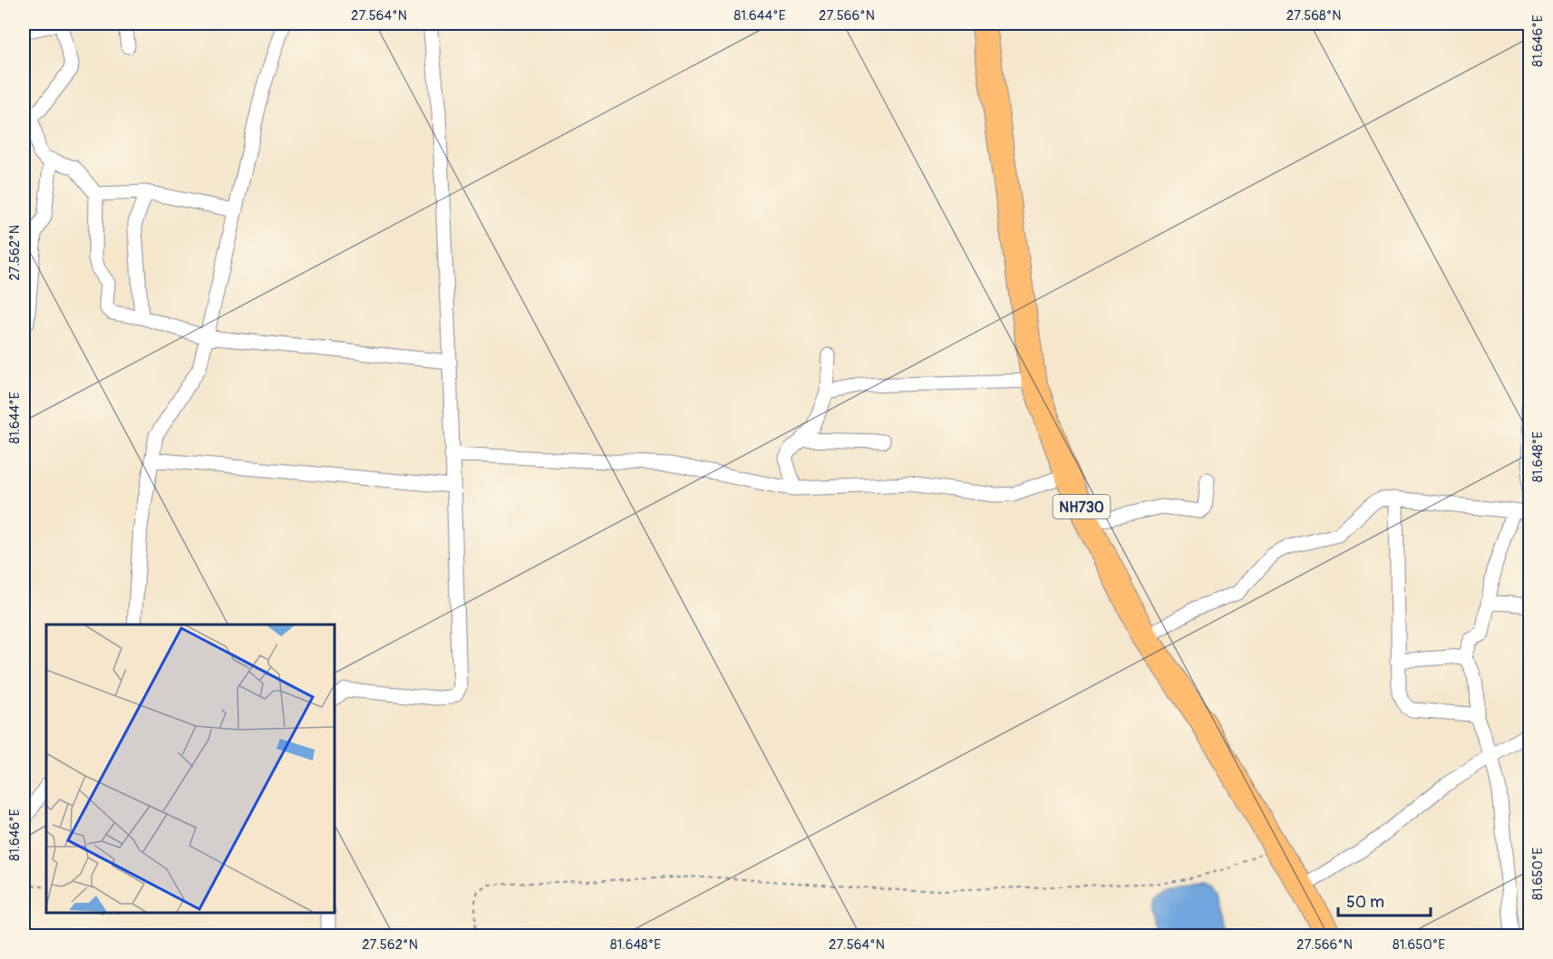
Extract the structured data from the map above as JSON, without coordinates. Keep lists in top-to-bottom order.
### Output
{
  "streets": {
    "highway": ["NH730"]
  },
  "scale_bar": "50 m",
  "coordinates": [
    "27.564°N",
    "81.644°E",
    "27.566°N",
    "27.568°N",
    "81.646°E",
    "27.562°N",
    "81.648°E",
    "81.650°E"
  ]
}
